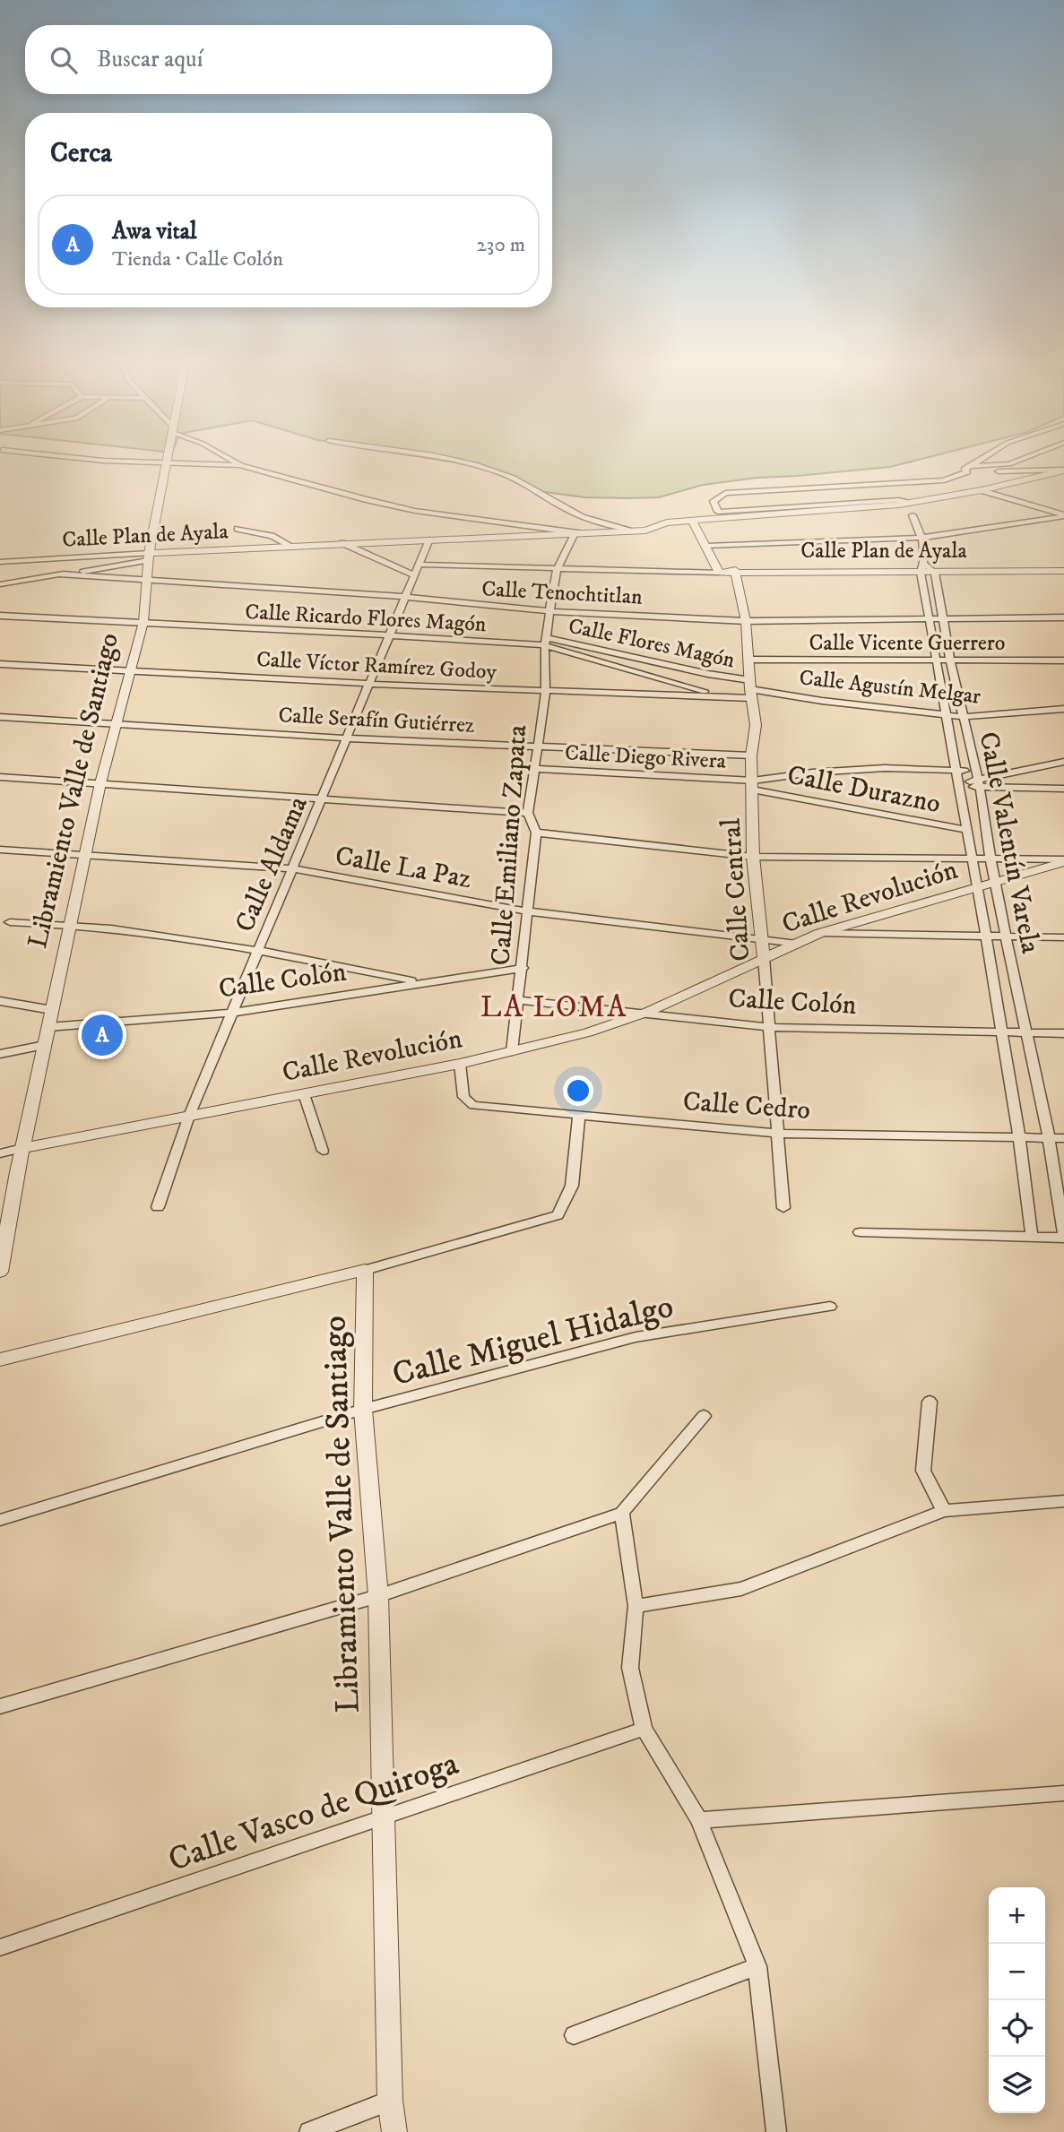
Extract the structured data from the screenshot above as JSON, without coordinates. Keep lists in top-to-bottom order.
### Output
{
  "streets": {
    "street": [
      "Calle Plan de Ayala",
      "Calle Tenochtitlan",
      "Calle Ricardo Flores Magón",
      "Calle Flores Magón",
      "Calle Vicente Guerrero",
      "Calle Víctor Ramírez Godoy",
      "Calle Agustín Melgar",
      "Calle Serafín Gutiérrez",
      "Calle Diego Rivera",
      "Calle Durazno",
      "Libramiento Valle de Santiago",
      "Calle Valentín Varela",
      "Calle Emiliano Zapata",
      "Calle Aldama",
      "Calle La Paz",
      "Calle Central",
      "Calle Revolución",
      "Calle Colón",
      "Calle Cedro",
      "Calle Miguel Hidalgo",
      "Calle Vasco de Quiroga"
    ]
  },
  "crossings": [
    ["Calle Plan de Ayala", "Libramiento Valle de Santiago"],
    ["Calle Plan de Ayala", "Calle Valentín Varela"],
    ["Calle Plan de Ayala", "Calle Emiliano Zapata"],
    ["Calle Plan de Ayala", "Calle Aldama"],
    ["Calle Plan de Ayala", "Calle Central"],
    ["Calle Tenochtitlan", "Libramiento Valle de Santiago"],
    ["Calle Tenochtitlan", "Calle Valentín Varela"],
    ["Calle Tenochtitlan", "Calle Emiliano Zapata"],
    ["Calle Tenochtitlan", "Calle Aldama"],
    ["Calle Tenochtitlan", "Calle Central"],
    ["Calle Ricardo Flores Magón", "Calle Flores Magón"],
    ["Calle Ricardo Flores Magón", "Calle Víctor Ramírez Godoy"],
    ["Calle Ricardo Flores Magón", "Libramiento Valle de Santiago"],
    ["Calle Ricardo Flores Magón", "Calle Emiliano Zapata"],
    ["Calle Ricardo Flores Magón", "Calle Aldama"],
    ["Calle Flores Magón", "Calle Víctor Ramírez Godoy"],
    ["Calle Flores Magón", "Calle Agustín Melgar"],
    ["Calle Flores Magón", "Calle Emiliano Zapata"],
    ["Calle Flores Magón", "Calle Central"],
    ["Calle Vicente Guerrero", "Calle Valentín Varela"],
    ["Calle Vicente Guerrero", "Calle Central"],
    ["Calle Víctor Ramírez Godoy", "Calle Agustín Melgar"],
    ["Calle Víctor Ramírez Godoy", "Libramiento Valle de Santiago"],
    ["Calle Víctor Ramírez Godoy", "Calle Emiliano Zapata"],
    ["Calle Víctor Ramírez Godoy", "Calle Aldama"],
    ["Calle Víctor Ramírez Godoy", "Calle Central"],
    ["Calle Agustín Melgar", "Calle Valentín Varela"],
    ["Calle Agustín Melgar", "Calle Central"],
    ["Calle Serafín Gutiérrez", "Libramiento Valle de Santiago"],
    ["Calle Serafín Gutiérrez", "Calle Emiliano Zapata"],
    ["Calle Serafín Gutiérrez", "Calle Aldama"],
    ["Calle Serafín Gutiérrez", "Calle Central"],
    ["Calle Diego Rivera", "Calle Durazno"],
    ["Calle Diego Rivera", "Calle Emiliano Zapata"],
    ["Calle Diego Rivera", "Calle Central"],
    ["Calle Durazno", "Calle Valentín Varela"],
    ["Calle Durazno", "Calle Central"],
    ["Libramiento Valle de Santiago", "Calle La Paz"],
    ["Libramiento Valle de Santiago", "Calle Revolución"],
    ["Libramiento Valle de Santiago", "Calle Colón"],
    ["Libramiento Valle de Santiago", "Calle Miguel Hidalgo"],
    ["Libramiento Valle de Santiago", "Calle Vasco de Quiroga"],
    ["Calle Valentín Varela", "Calle Revolución"],
    ["Calle Valentín Varela", "Calle Colón"],
    ["Calle Valentín Varela", "Calle Cedro"],
    ["Calle Emiliano Zapata", "Calle La Paz"],
    ["Calle Emiliano Zapata", "Calle Revolución"],
    ["Calle Emiliano Zapata", "Calle Colón"],
    ["Calle Aldama", "Calle La Paz"],
    ["Calle Aldama", "Calle Revolución"],
    ["Calle Aldama", "Calle Colón"],
    ["Calle La Paz", "Calle Central"],
    ["Calle La Paz", "Calle Revolución"],
    ["Calle Central", "Calle Revolución"],
    ["Calle Central", "Calle Colón"],
    ["Calle Central", "Calle Cedro"],
    ["Calle Revolución", "Calle Colón"],
    ["Calle Revolución", "Calle Cedro"]
  ],
  "districts": ["LA LOMA"],
  "page": {
    "search": "Buscar aquí",
    "heading": "Cerca",
    "list": [
      {
        "mark": "A",
        "name": "Awa vital",
        "note": "Tienda · Calle Colón",
        "value": "230 m"
      }
    ],
    "pins": "A",
    "map_buttons": ["+", "−"]
  }
}
